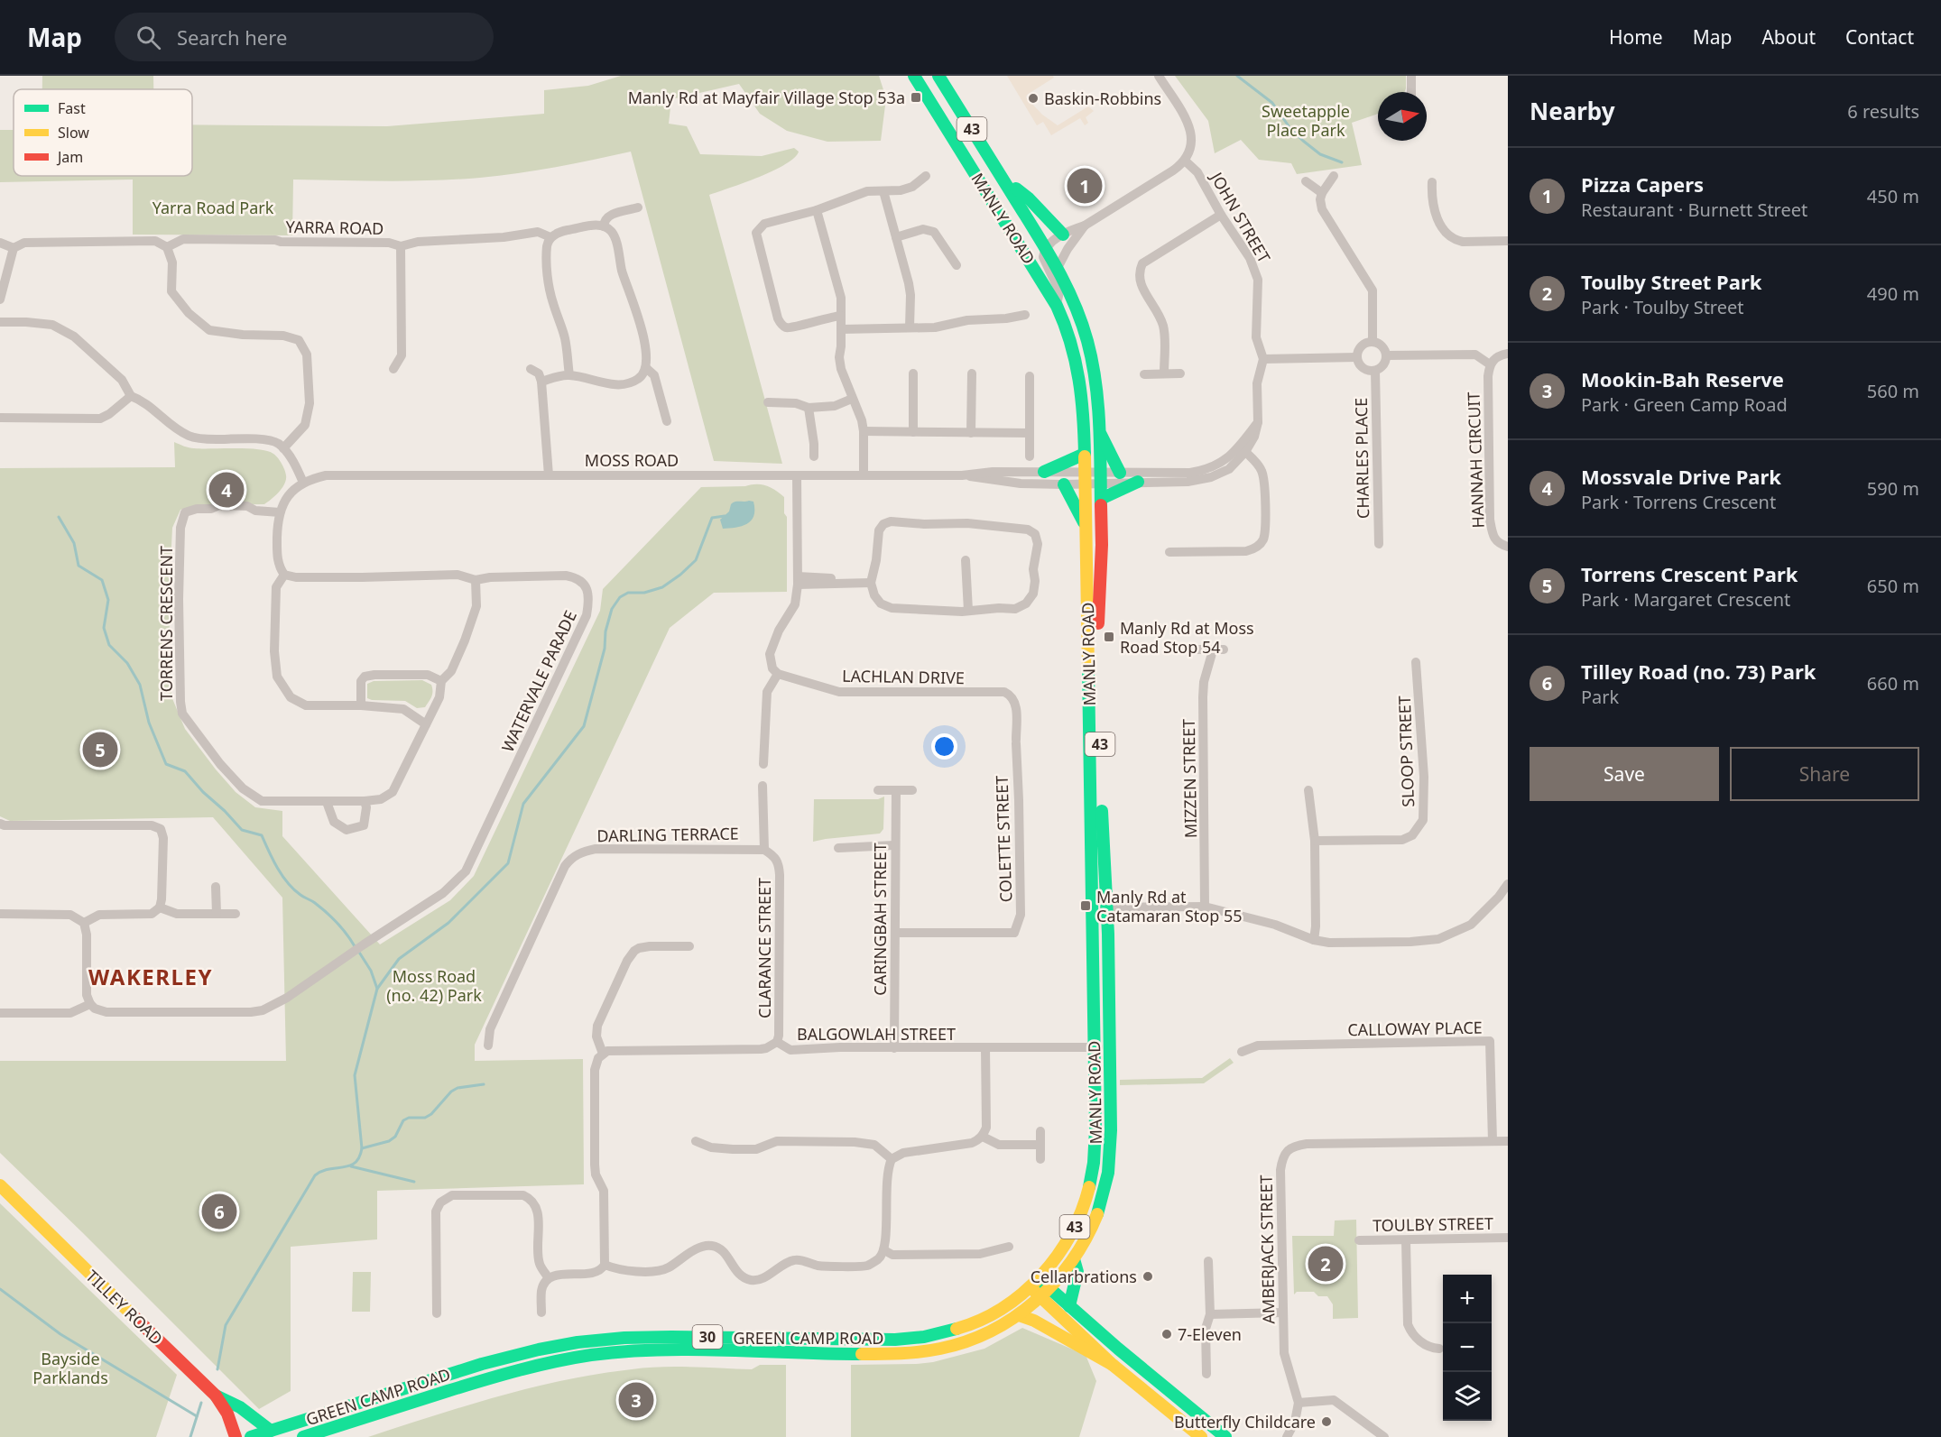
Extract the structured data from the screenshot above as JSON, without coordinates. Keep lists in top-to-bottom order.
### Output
{
  "streets": {
    "main road": [
      "43",
      "MANLY ROAD",
      "TILLEY ROAD",
      "30",
      "GREEN CAMP ROAD"
    ],
    "street": [
      "JOHN STREET",
      "YARRA ROAD",
      "CHARLES PLACE",
      "MOSS ROAD",
      "HANNAH CIRCUIT",
      "TORRENS CRESCENT",
      "LACHLAN DRIVE",
      "WATERVALE PARADE",
      "SLOOP STREET",
      "MIZZEN STREET",
      "DARLING TERRACE",
      "COLETTE STREET",
      "CARINGBAH STREET",
      "CLARANCE STREET",
      "CALLOWAY PLACE",
      "BALGOWLAH STREET",
      "TOULBY STREET",
      "AMBERJACK STREET"
    ]
  },
  "crossings": [
    ["JOHN STREET", "MANLY ROAD"],
    ["MANLY ROAD", "MOSS ROAD"],
    ["MANLY ROAD", "BALGOWLAH STREET"],
    ["MANLY ROAD", "GREEN CAMP ROAD"],
    ["TORRENS CRESCENT", "WATERVALE PARADE"],
    ["LACHLAN DRIVE", "COLETTE STREET"],
    ["DARLING TERRACE", "CLARANCE STREET"],
    ["COLETTE STREET", "CARINGBAH STREET"],
    ["CARINGBAH STREET", "BALGOWLAH STREET"],
    ["CLARANCE STREET", "BALGOWLAH STREET"],
    ["CALLOWAY PLACE", "AMBERJACK STREET"]
  ],
  "districts": ["WAKERLEY"],
  "parks": [
    "Sweetapple Place Park",
    "Yarra Road Park",
    "Moss Road (no. 42) Park",
    "Bayside Parklands"
  ],
  "places": {
    "transit": ["Manly Rd at Mayfair Village Stop 53a", "Manly Rd at Moss Road Stop 54", "Manly Rd at Catamaran Stop 55"],
    "other": [
      "Baskin-Robbins",
      "Cellarbrations",
      "7-Eleven",
      "Butterfly Childcare"
    ]
  },
  "legend": ["Fast", "Slow", "Jam"],
  "north": "right",
  "page": {
    "header": "Map",
    "search": "Search here",
    "nav": [
      "Home",
      "Map",
      "About",
      "Contact"
    ],
    "heading": ["Nearby", "6 results"],
    "list": [
      {
        "mark": "1",
        "name": "Pizza Capers",
        "note": "Restaurant · Burnett Street",
        "value": "450 m"
      },
      {
        "mark": "2",
        "name": "Toulby Street Park",
        "note": "Park · Toulby Street",
        "value": "490 m"
      },
      {
        "mark": "3",
        "name": "Mookin-Bah Reserve",
        "note": "Park · Green Camp Road",
        "value": "560 m"
      },
      {
        "mark": "4",
        "name": "Mossvale Drive Park",
        "note": "Park · Torrens Crescent",
        "value": "590 m"
      },
      {
        "mark": "5",
        "name": "Torrens Crescent Park",
        "note": "Park · Margaret Crescent",
        "value": "650 m"
      },
      {
        "mark": "6",
        "name": "Tilley Road (no. 73) Park",
        "note": "Park",
        "value": "660 m"
      }
    ],
    "pins": [
      "1",
      "4",
      "5",
      "6",
      "2",
      "3"
    ],
    "buttons": ["Save", "Share"],
    "map_buttons": ["+", "−"]
  }
}
